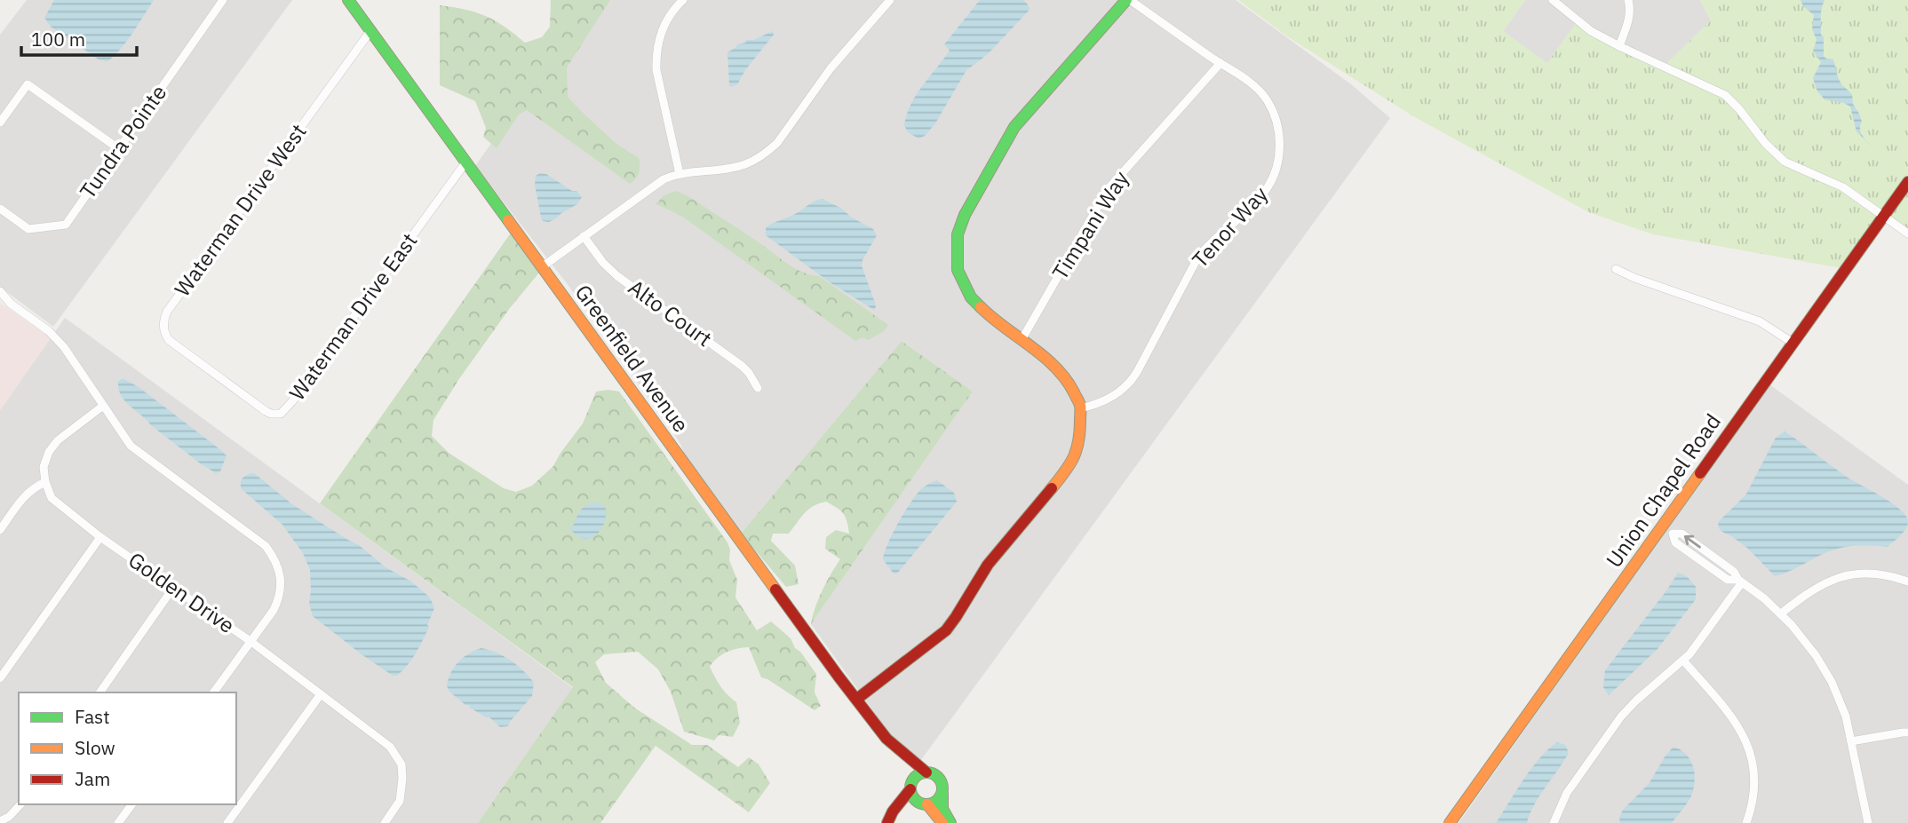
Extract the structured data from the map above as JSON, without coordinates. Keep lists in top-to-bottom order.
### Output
{
  "streets": {
    "main road": ["Greenfield Avenue", "Union Chapel Road"],
    "street": [
      "Tundra Pointe",
      "Waterman Drive West",
      "Timpani Way",
      "Tenor Way",
      "Alto Court",
      "Waterman Drive East",
      "Golden Drive"
    ]
  },
  "crossings": [
    ["Waterman Drive West", "Waterman Drive East"],
    ["Waterman Drive West", "Greenfield Avenue"],
    ["Timpani Way", "Tenor Way"],
    ["Waterman Drive East", "Greenfield Avenue"]
  ],
  "legend": ["Fast", "Slow", "Jam"],
  "scale_bar": "100 m"
}
